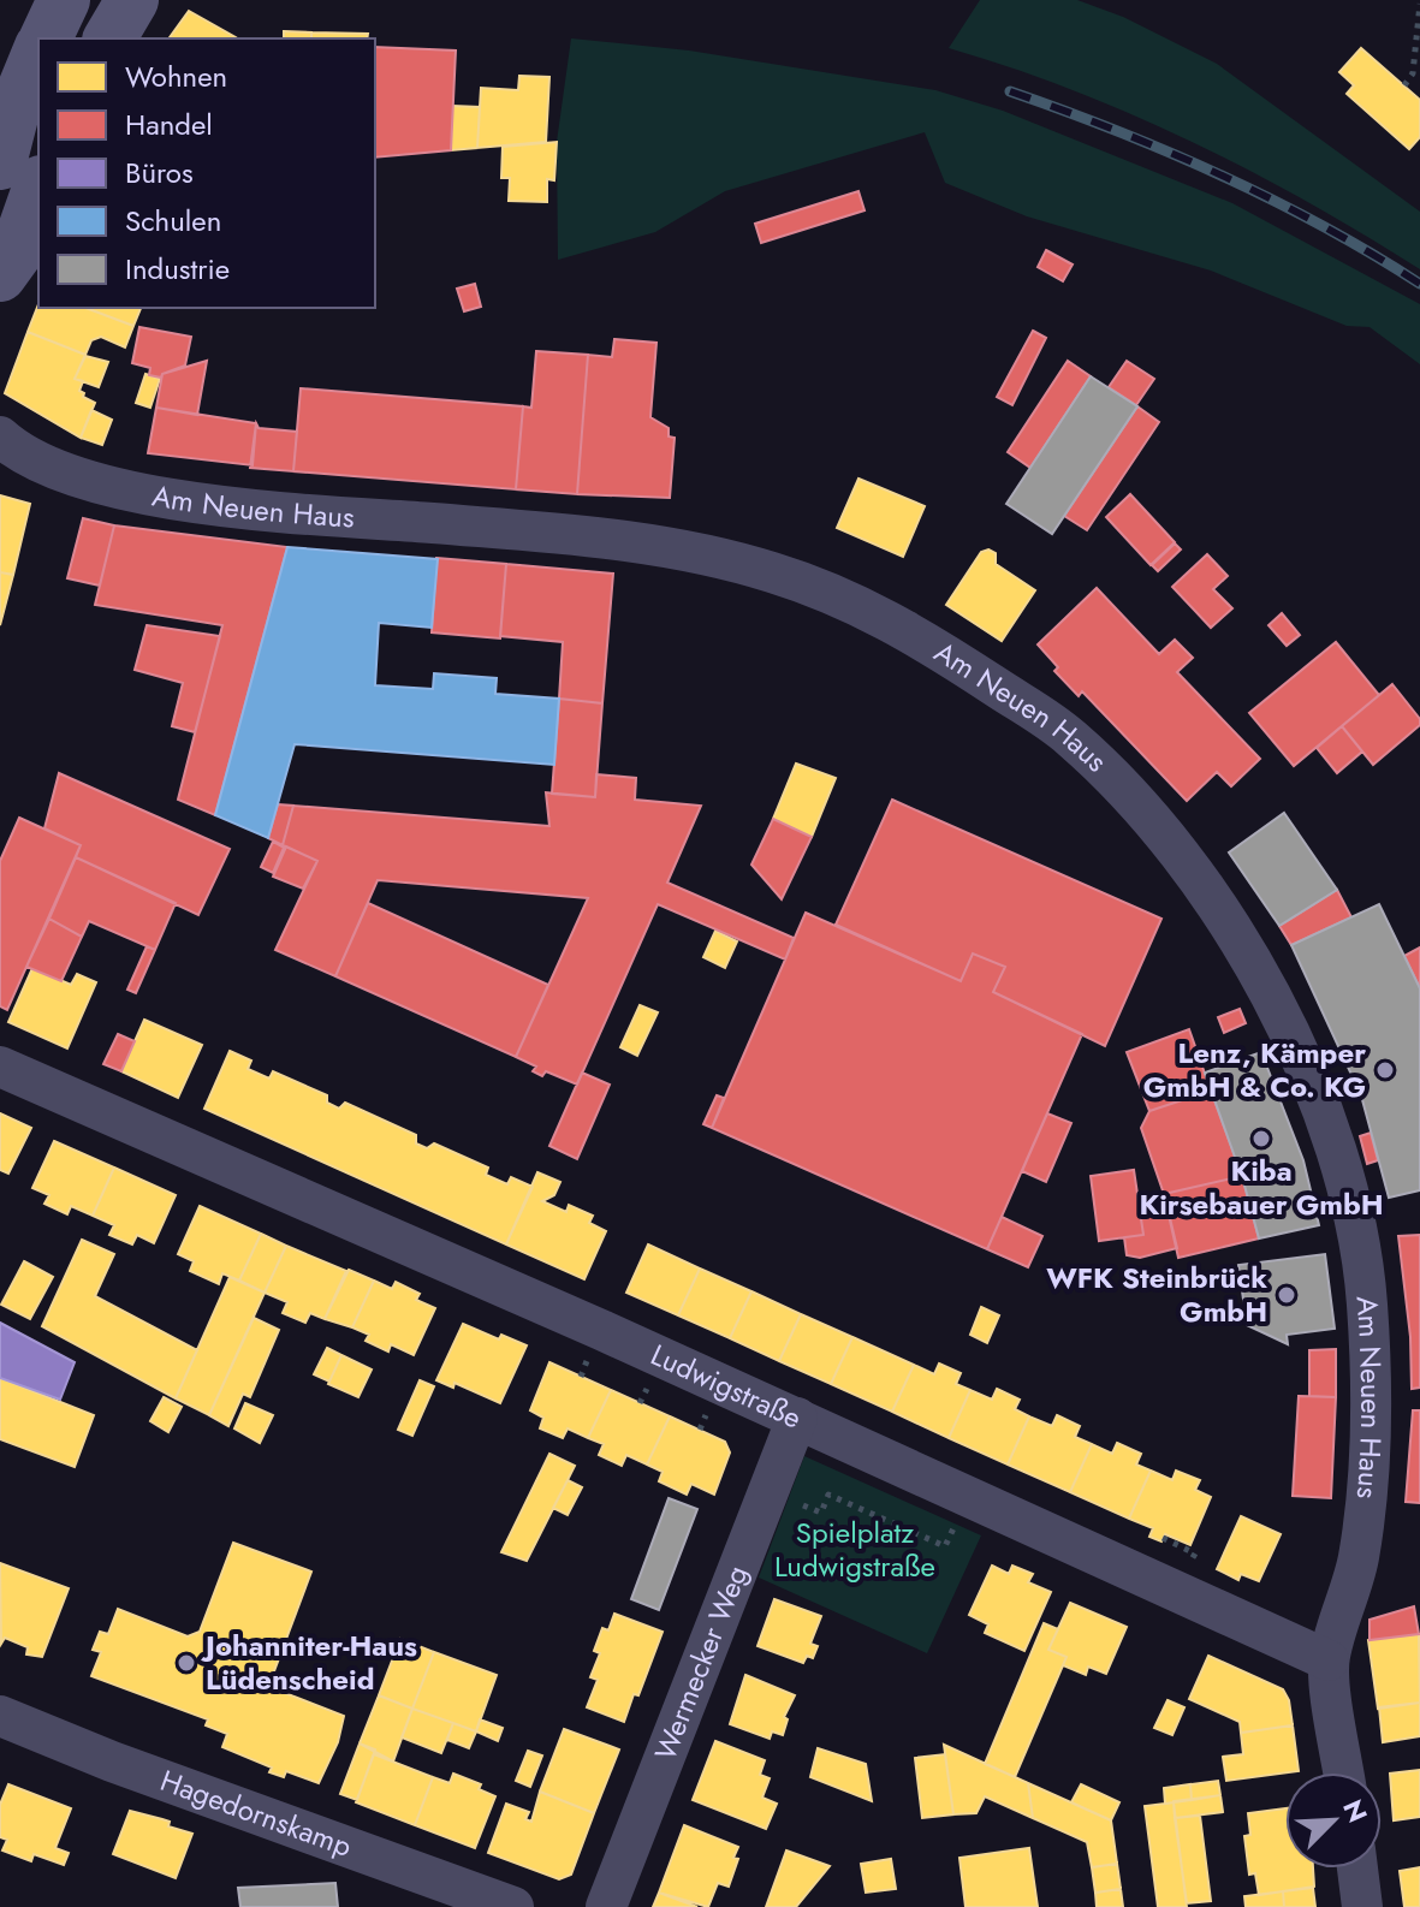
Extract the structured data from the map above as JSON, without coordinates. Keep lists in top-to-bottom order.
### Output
{
  "streets": {
    "street": [
      "Am Neuen Haus",
      "Ludwigstraße",
      "Wermecker Weg",
      "Hagedornskamp"
    ]
  },
  "crossings": [
    ["Am Neuen Haus", "Ludwigstraße"],
    ["Ludwigstraße", "Wermecker Weg"]
  ],
  "parks": ["Spielplatz Ludwigstraße"],
  "places": [
    "Lenz, Kämper GmbH & Co. KG",
    "Kiba Kirsebauer GmbH",
    "WFK Steinbrück GmbH",
    "Johanniter-Haus Lüdenscheid"
  ],
  "legend": [
    "Wohnen",
    "Handel",
    "Büros",
    "Schulen",
    "Industrie"
  ],
  "north": "top right"
}
